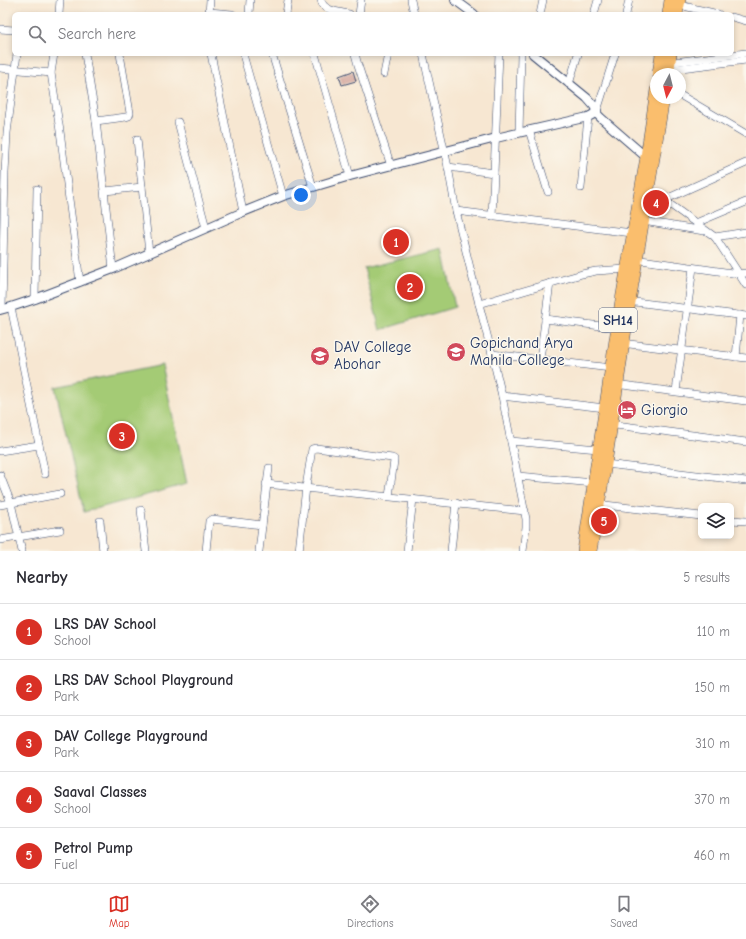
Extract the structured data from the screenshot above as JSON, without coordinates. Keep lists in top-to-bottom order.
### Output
{
  "streets": {
    "main road": ["SH14"]
  },
  "places": {
    "school or university": ["Gopichand Arya Mahila College", "DAV College Abohar"],
    "hotel": ["Giorgio"]
  },
  "north": "bottom",
  "page": {
    "search": "Search here",
    "pins": [
      "4",
      "1",
      "2",
      "3",
      "5"
    ],
    "heading": ["Nearby", "5 results"],
    "list": [
      {
        "mark": "1",
        "name": "LRS DAV School",
        "note": "School",
        "value": "110 m"
      },
      {
        "mark": "2",
        "name": "LRS DAV School Playground",
        "note": "Park",
        "value": "150 m"
      },
      {
        "mark": "3",
        "name": "DAV College Playground",
        "note": "Park",
        "value": "310 m"
      },
      {
        "mark": "4",
        "name": "Saaval Classes",
        "note": "School",
        "value": "370 m"
      },
      {
        "mark": "5",
        "name": "Petrol Pump",
        "note": "Fuel",
        "value": "460 m"
      }
    ],
    "nav": ["Map", "Directions", "Saved"]
  }
}
